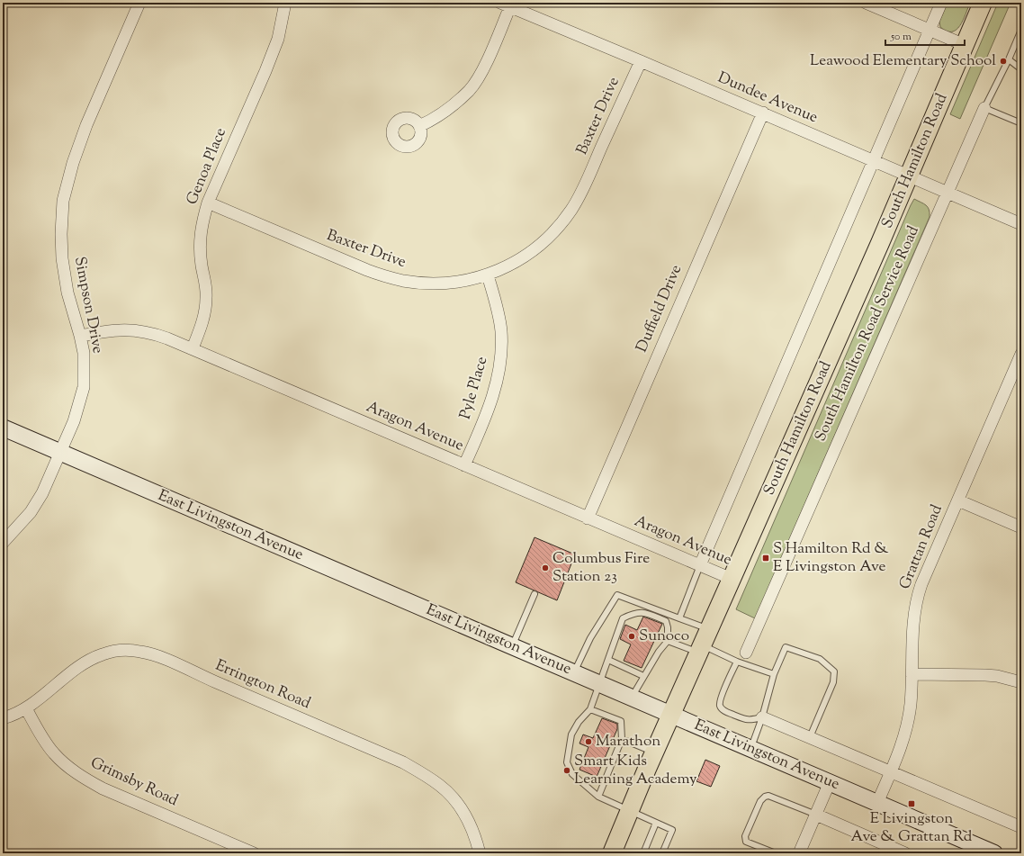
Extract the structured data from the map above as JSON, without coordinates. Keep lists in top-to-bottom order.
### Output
{
  "streets": {
    "main road": ["South Hamilton Road", "East Livingston Avenue"],
    "street": [
      "Dundee Avenue",
      "Baxter Drive",
      "Genoa Place",
      "Simpson Drive",
      "Duffield Drive",
      "South Hamilton Road Service Road",
      "Pyle Place",
      "Aragon Avenue",
      "Grattan Road",
      "Errington Road",
      "Grimsby Road"
    ]
  },
  "crossings": [
    ["Dundee Avenue", "Baxter Drive"],
    ["Dundee Avenue", "South Hamilton Road"],
    ["Dundee Avenue", "Duffield Drive"],
    ["Dundee Avenue", "South Hamilton Road Service Road"],
    ["Baxter Drive", "Genoa Place"],
    ["Baxter Drive", "Pyle Place"],
    ["South Hamilton Road", "Aragon Avenue"],
    ["South Hamilton Road", "East Livingston Avenue"],
    ["Genoa Place", "Aragon Avenue"],
    ["Simpson Drive", "Aragon Avenue"],
    ["Simpson Drive", "East Livingston Avenue"],
    ["Duffield Drive", "Aragon Avenue"],
    ["Pyle Place", "Aragon Avenue"],
    ["East Livingston Avenue", "Grattan Road"],
    ["Errington Road", "Grimsby Road"]
  ],
  "places": {
    "other": [
      "Leawood Elementary School",
      "Columbus Fire Station 23",
      "Sunoco",
      "Marathon",
      "Smart Kids Learning Academy"
    ],
    "transit": ["S Hamilton Rd & E Livingston Ave", "E Livingston Ave & Grattan Rd"]
  },
  "scale_bar": "50 m"
}
